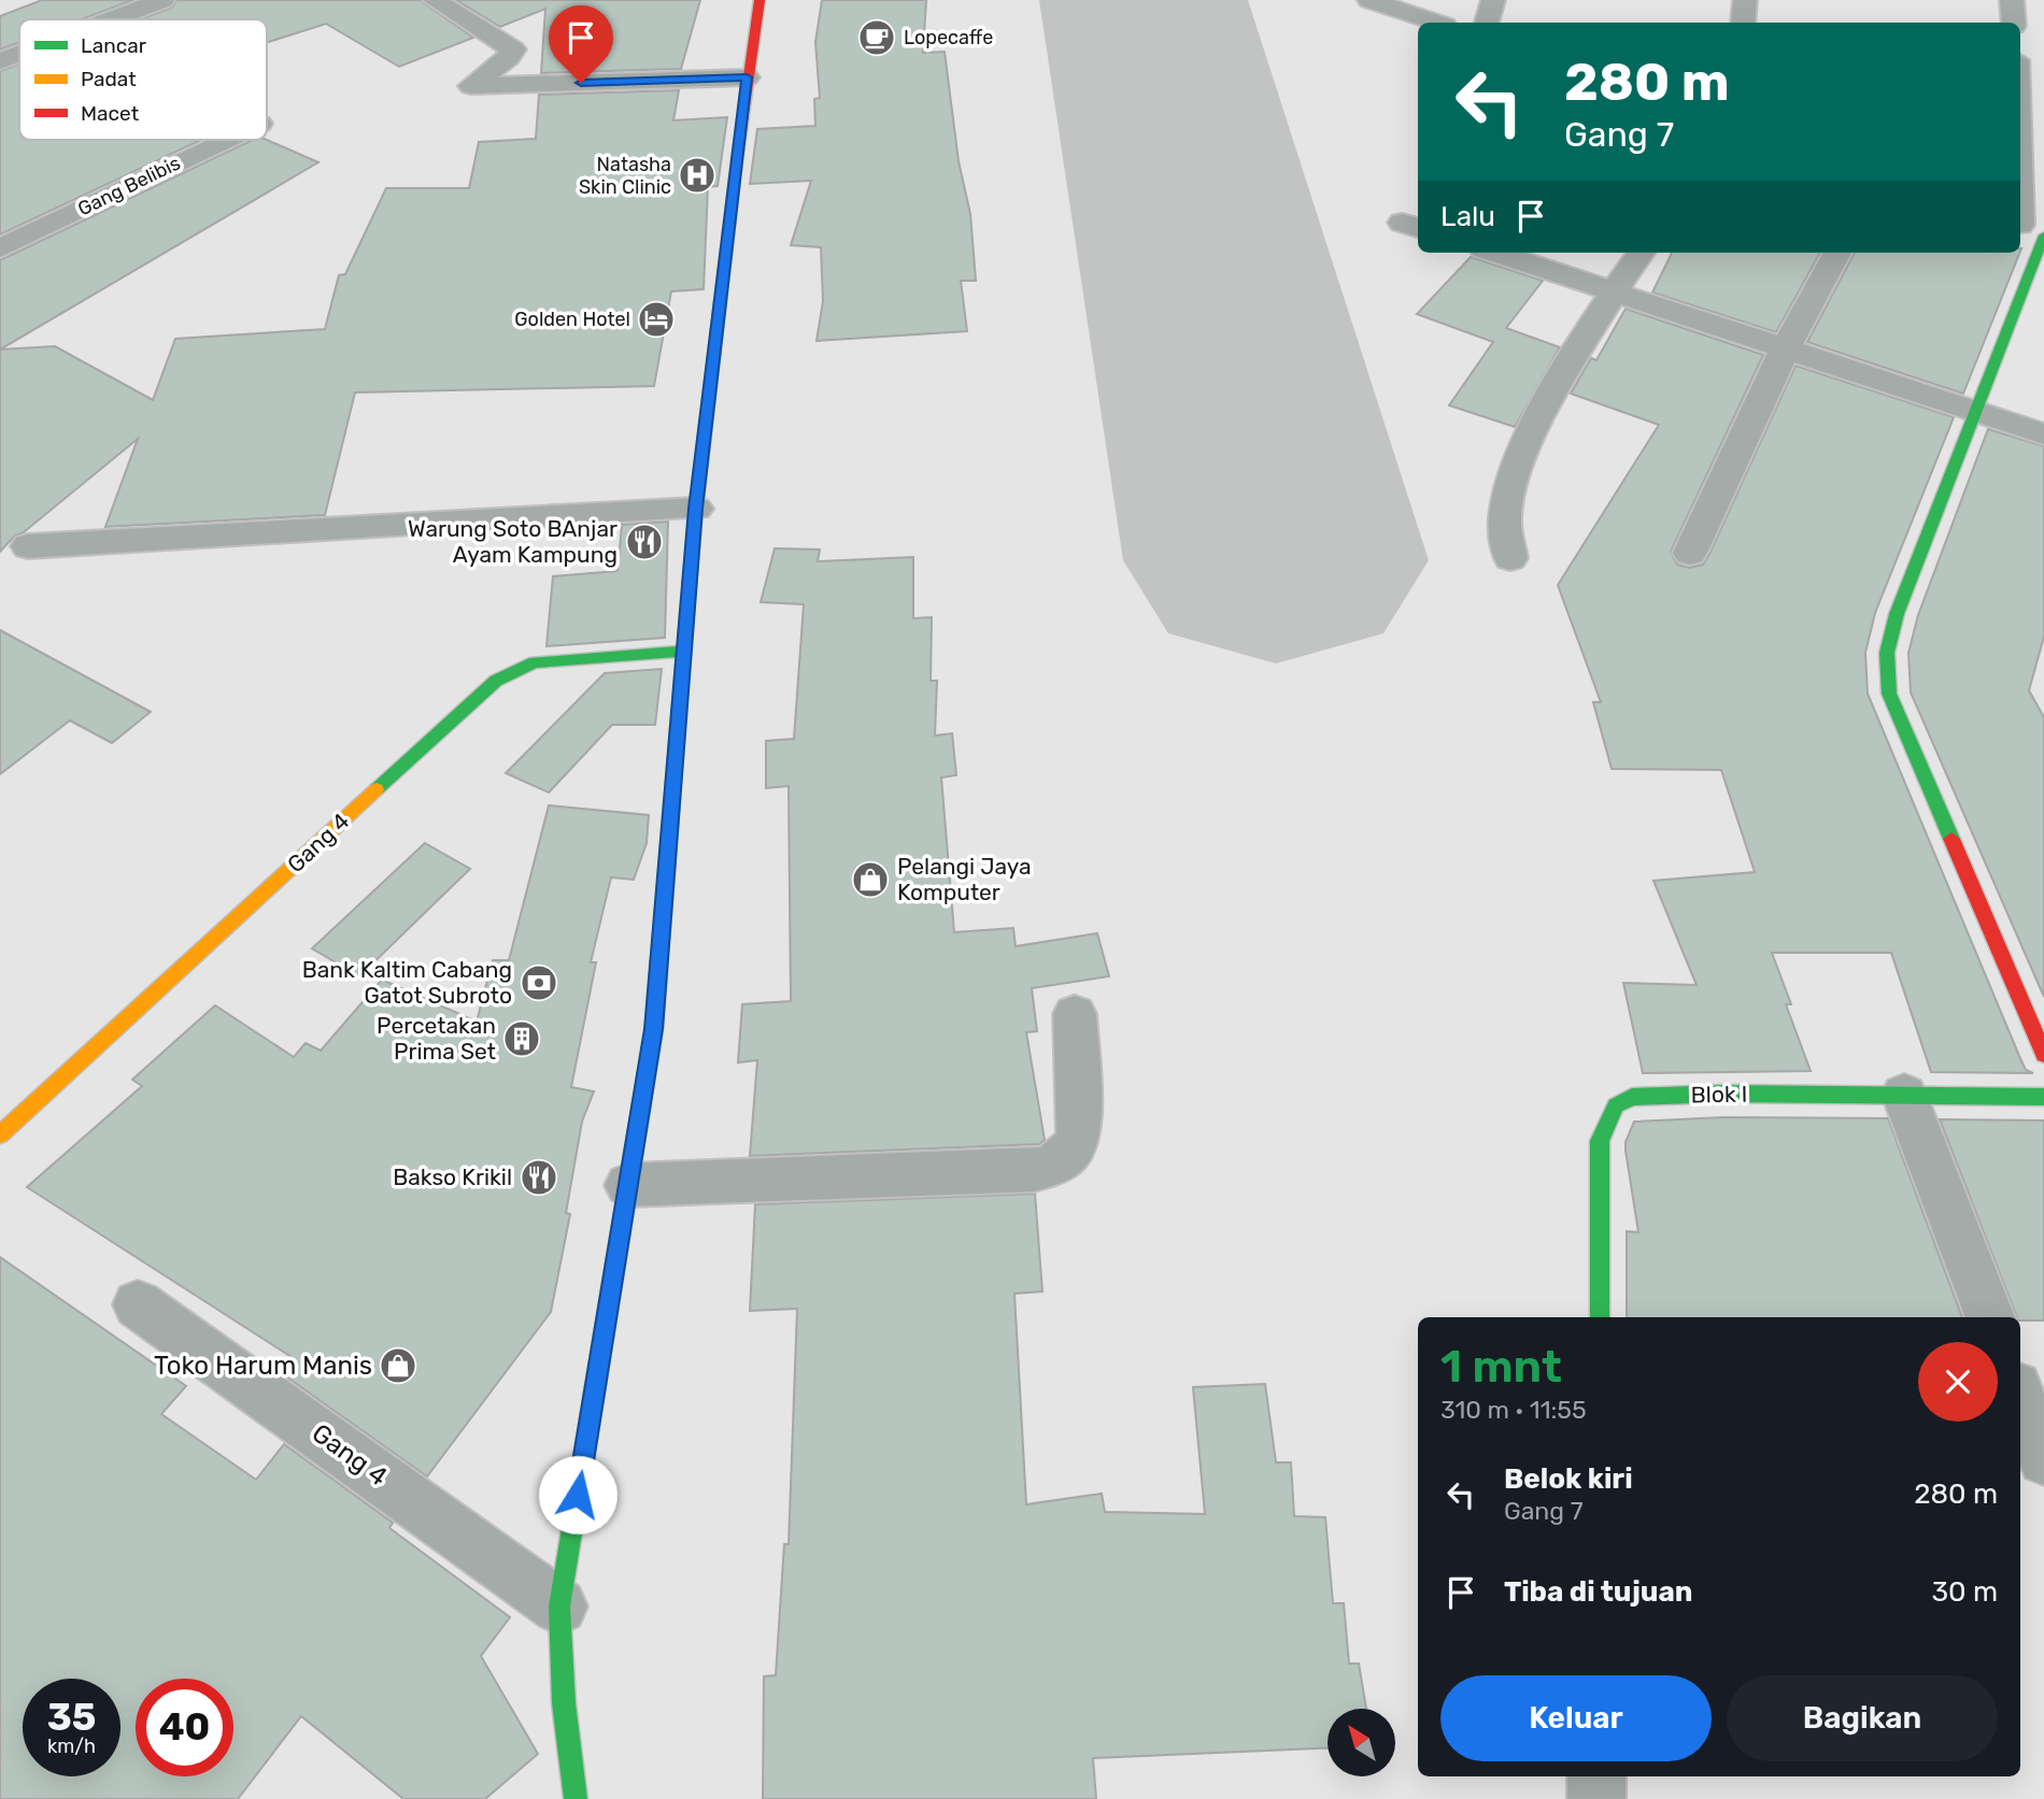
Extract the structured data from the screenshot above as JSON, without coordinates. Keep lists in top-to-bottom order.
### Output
{
  "streets": {
    "street": ["Gang Belibis", "Gang 4", "Blok I"]
  },
  "places": {
    "cafe": ["Lopecaffe"],
    "hospital": ["Natasha Skin Clinic"],
    "hotel": ["Golden Hotel"],
    "restaurant": ["Warung Soto BAnjar Ayam Kampung", "Bakso Krikil"],
    "shop": ["Pelangi Jaya Komputer", "Toko Harum Manis"],
    "bank": ["Bank Kaltim Cabang Gatot Subroto"],
    "building": ["Percetakan Prima Set"]
  },
  "legend": ["Lancar", "Padat", "Macet"],
  "north": "top left",
  "page": {
    "turn": ["280 m", "Gang 7"],
    "then": "Lalu",
    "heading": ["1 mnt", "310 m · 11:55"],
    "list": [
      {
        "name": "Belok kiri",
        "note": "Gang 7",
        "value": "280 m"
      },
      {
        "name": "Tiba di tujuan",
        "value": "30 m"
      }
    ],
    "buttons": ["Keluar", "Bagikan"],
    "speed": "35 km/h",
    "limit": "40"
  }
}
